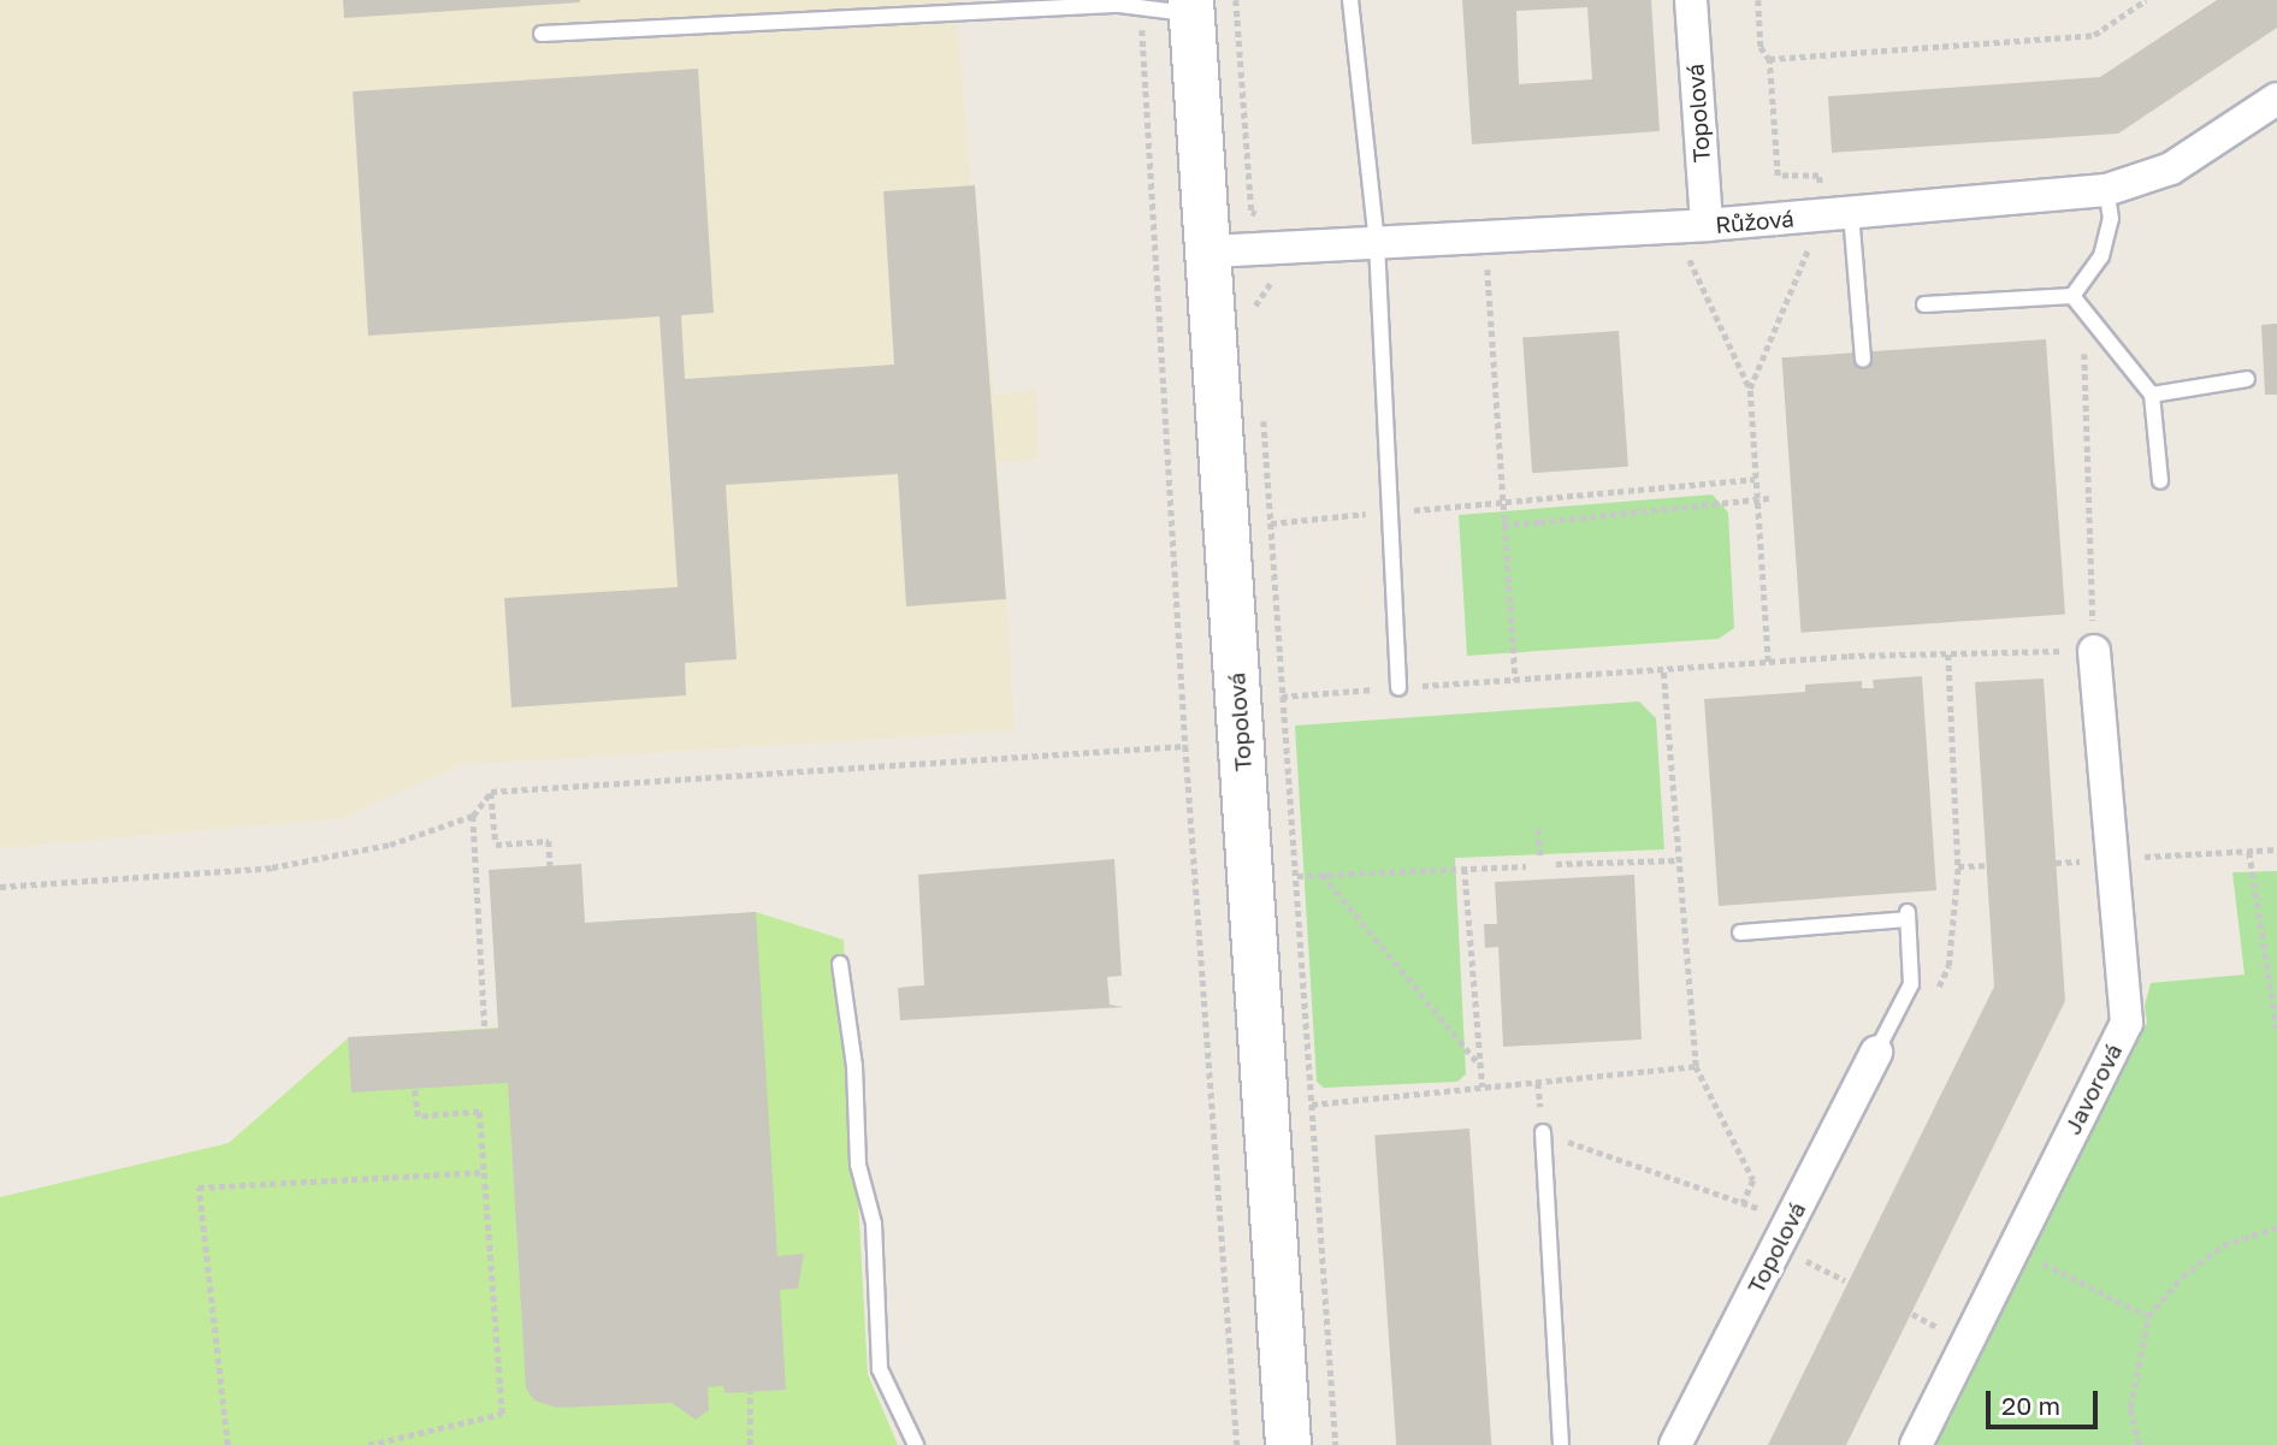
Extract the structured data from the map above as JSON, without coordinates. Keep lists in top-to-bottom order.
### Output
{
  "streets": {
    "street": ["Topolová", "Růžová", "Javorová"]
  },
  "crossings": [
    ["Topolová", "Růžová"]
  ],
  "scale_bar": "20 m"
}
